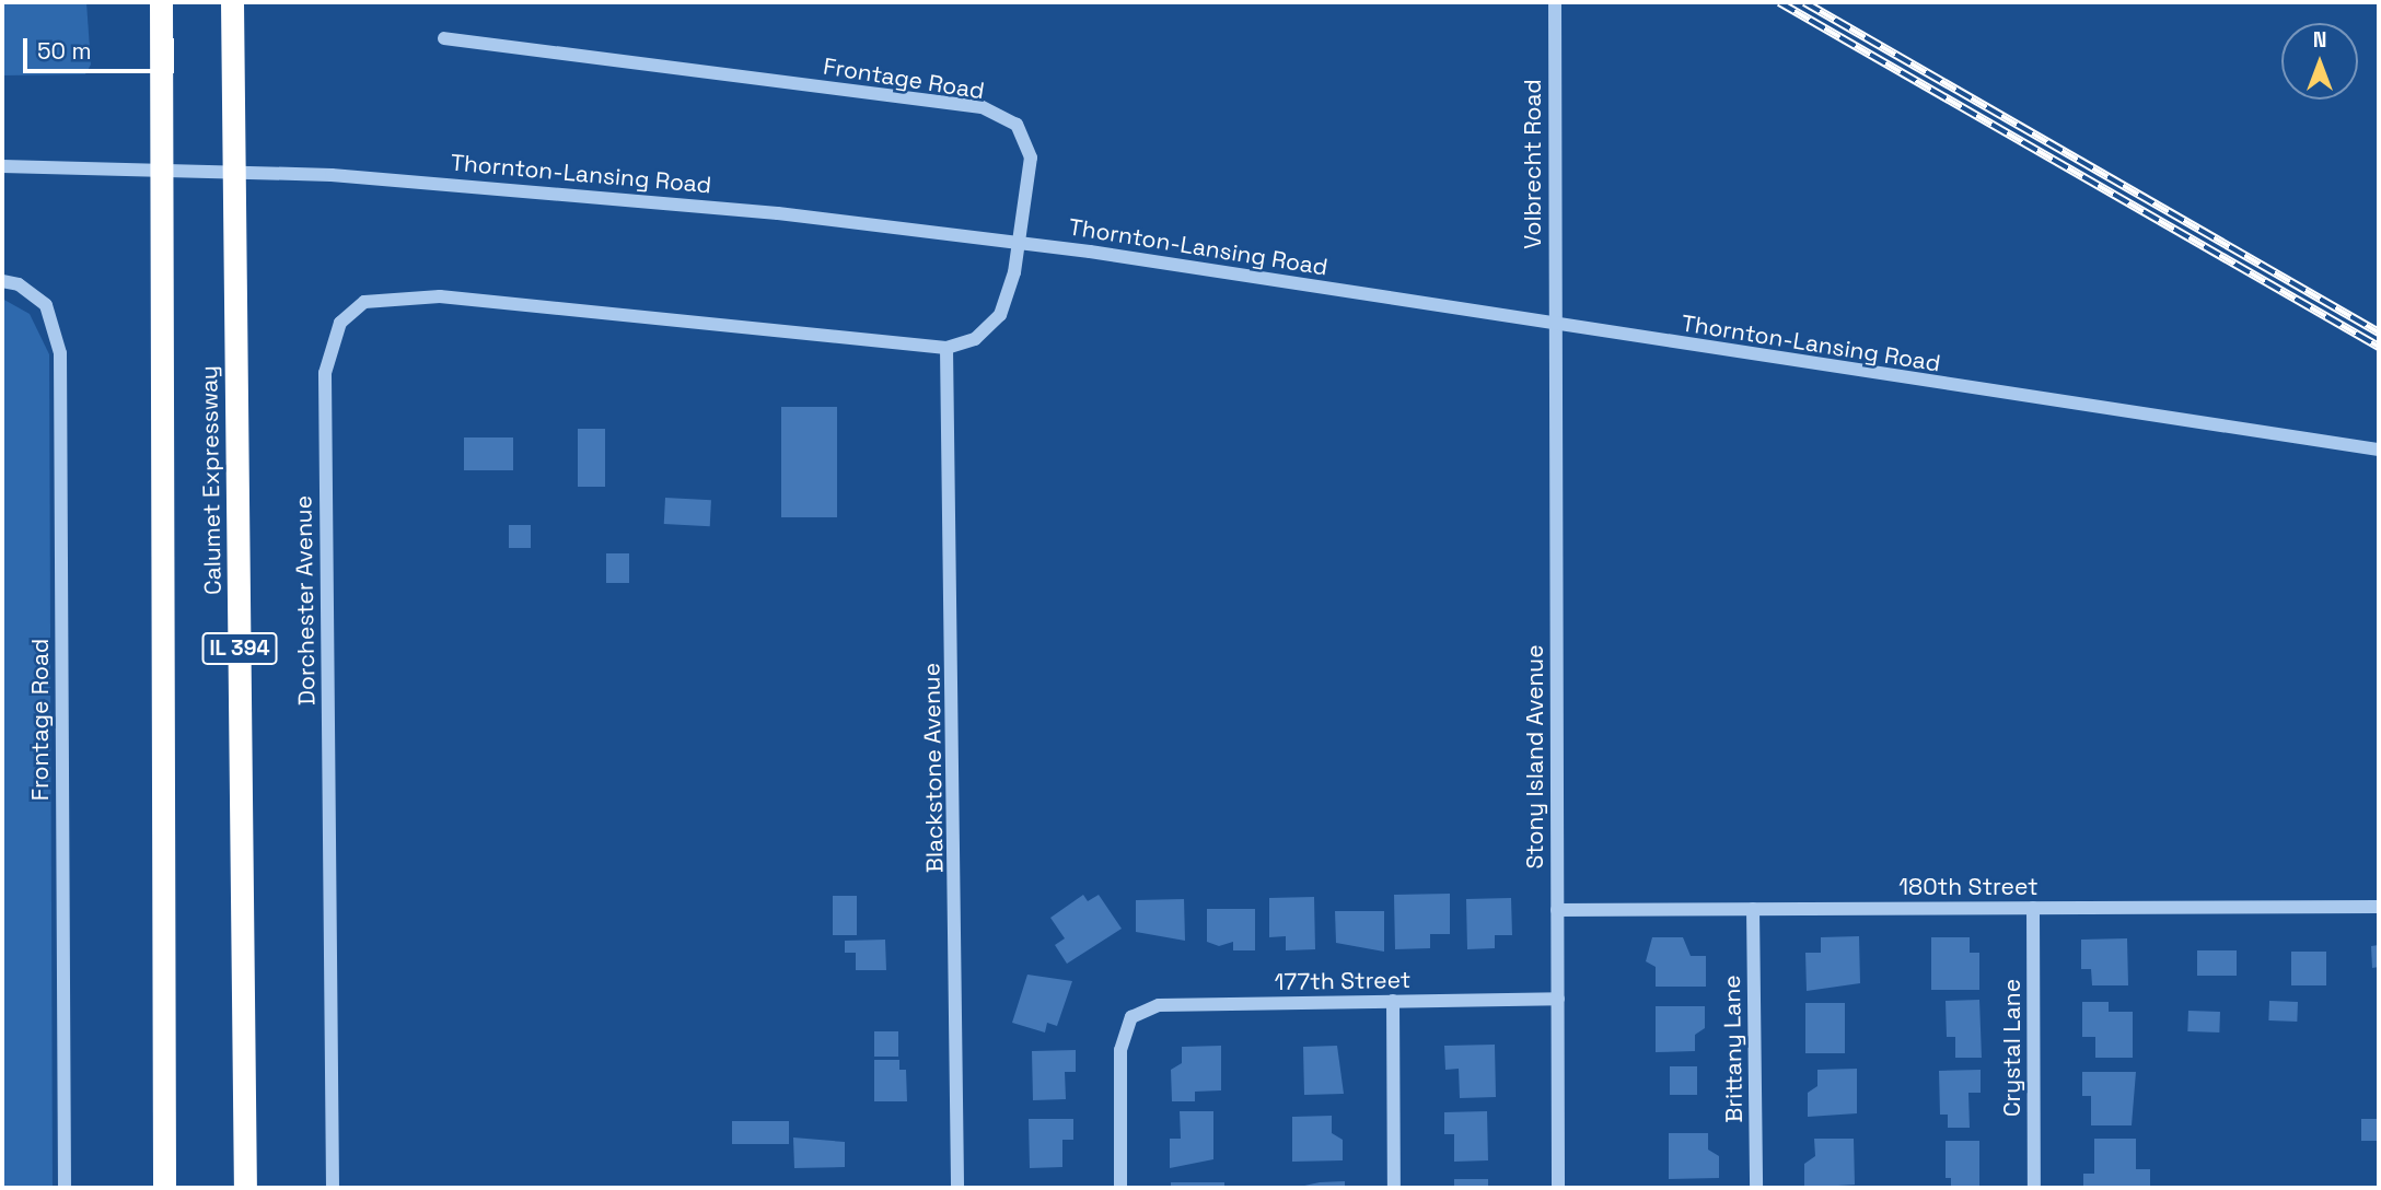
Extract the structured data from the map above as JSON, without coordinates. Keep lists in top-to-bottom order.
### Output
{
  "streets": {
    "highway": ["Calumet Expressway", "IL 394"],
    "street": [
      "Frontage Road",
      "Volbrecht Road",
      "Thornton-Lansing Road",
      "Dorchester Avenue",
      "Stony Island Avenue",
      "Blackstone Avenue",
      "180th Street",
      "177th Street",
      "Crystal Lane",
      "Brittany Lane"
    ]
  },
  "crossings": [
    ["Frontage Road", "Thornton-Lansing Road"],
    ["Frontage Road", "Dorchester Avenue"],
    ["Frontage Road", "Blackstone Avenue"],
    ["Volbrecht Road", "Thornton-Lansing Road"],
    ["Volbrecht Road", "Stony Island Avenue"],
    ["Thornton-Lansing Road", "Stony Island Avenue"],
    ["Stony Island Avenue", "180th Street"],
    ["Stony Island Avenue", "177th Street"],
    ["180th Street", "Crystal Lane"],
    ["180th Street", "Brittany Lane"]
  ],
  "scale_bar": "50 m",
  "north": "top"
}
